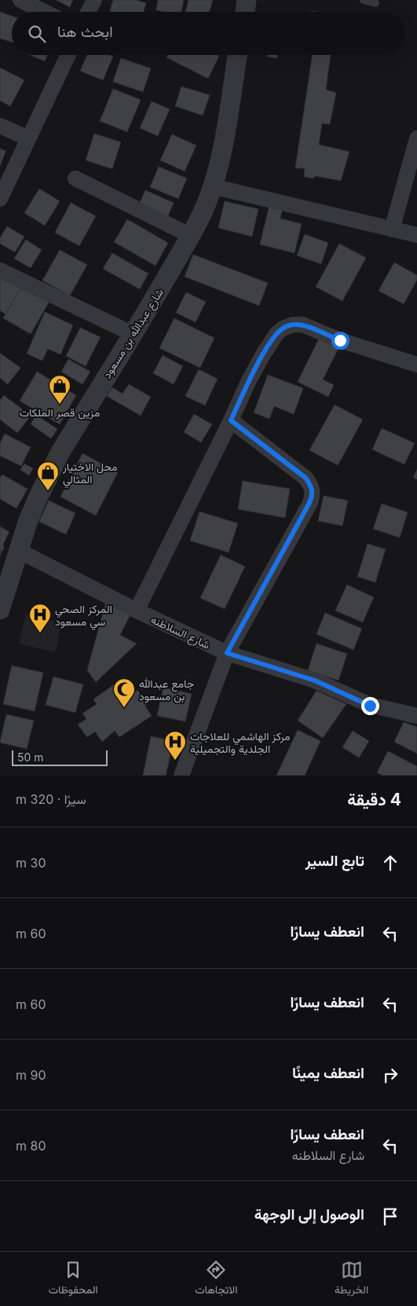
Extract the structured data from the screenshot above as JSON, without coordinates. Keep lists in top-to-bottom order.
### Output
{
  "streets": {
    "street": ["شارع عبدالله بن مسعود", "شارع السلاطنه"]
  },
  "crossings": [
    ["شارع عبدالله بن مسعود", "شارع السلاطنه"]
  ],
  "places": {
    "shop": ["مزين قصر الملكات", "محل الاختيار المثالي"],
    "hospital": ["المركز الصحي سي مسعود", "مركز الهاشمي للعلاجات الجلدية والتجميلية"],
    "mosque": ["جامع عبدالله بن مسعود"]
  },
  "scale_bar": "50 m",
  "page": {
    "search": "ابحث هنا",
    "scale": "50 m",
    "heading": ["4 دقيقة", "سيرًا · 320 m"],
    "list": [
      ["تابع السير", "30 m"],
      ["انعطف يسارًا", "60 m"],
      ["انعطف يسارًا", "60 m"],
      ["انعطف يمينًا", "90 m"],
      ["انعطف يسارًا", "شارع السلاطنه", "80 m"],
      "الوصول إلى الوجهة"
    ],
    "nav": ["الخريطة", "الاتجاهات", "المحفوظات"]
  }
}
